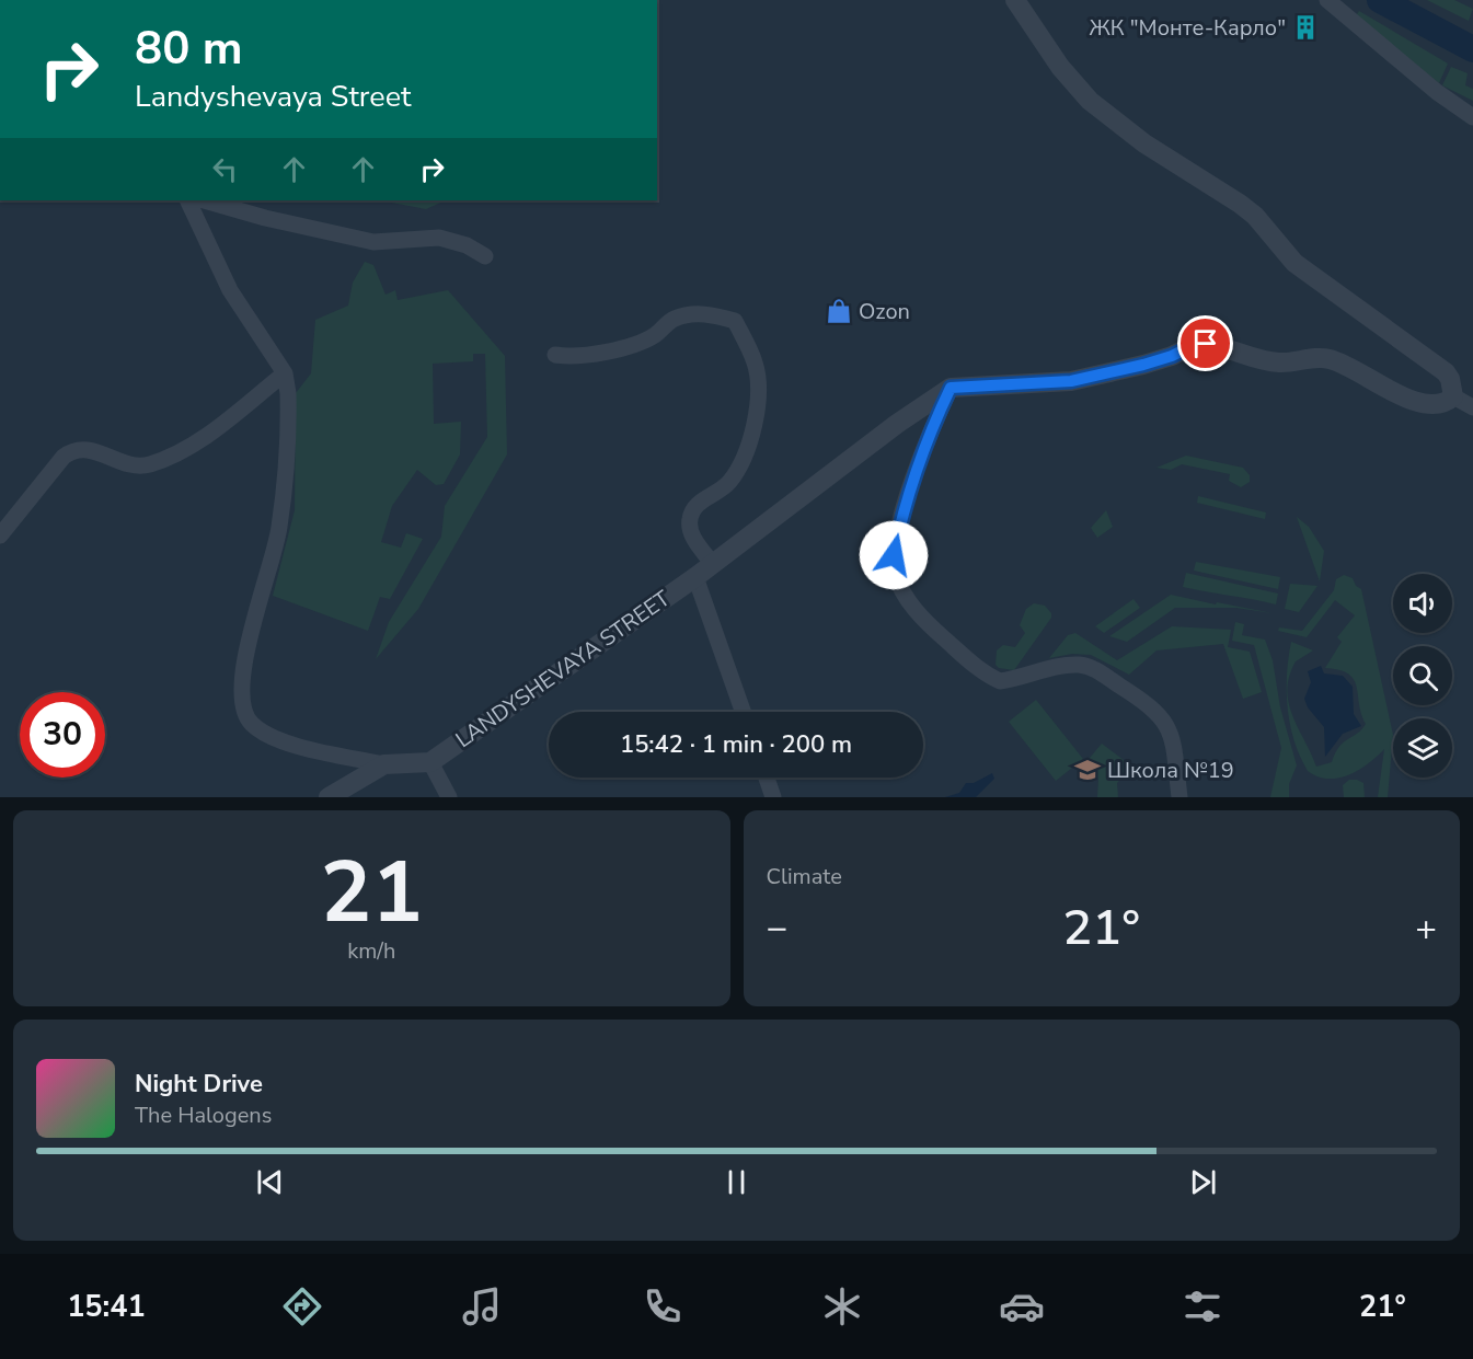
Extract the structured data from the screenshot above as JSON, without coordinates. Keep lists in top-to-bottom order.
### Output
{
  "streets": {
    "street": ["LANDYSHEVAYA STREET"]
  },
  "places": {
    "building": ["ЖК \"Монте-Карло\""],
    "shop": ["Ozon"],
    "school or university": ["Школа №19"]
  },
  "page": {
    "turn": ["80 m", "Landyshevaya Street"],
    "limit": "30",
    "trip": "15:42 · 1 min · 200 m",
    "tile": [
      ["21", "km/h"],
      "Climate"
    ],
    "heat": ["−", "21°", "+"],
    "song": ["Night Drive", "The Halogens"],
    "tabs": ["15:41", "21°"]
  }
}
